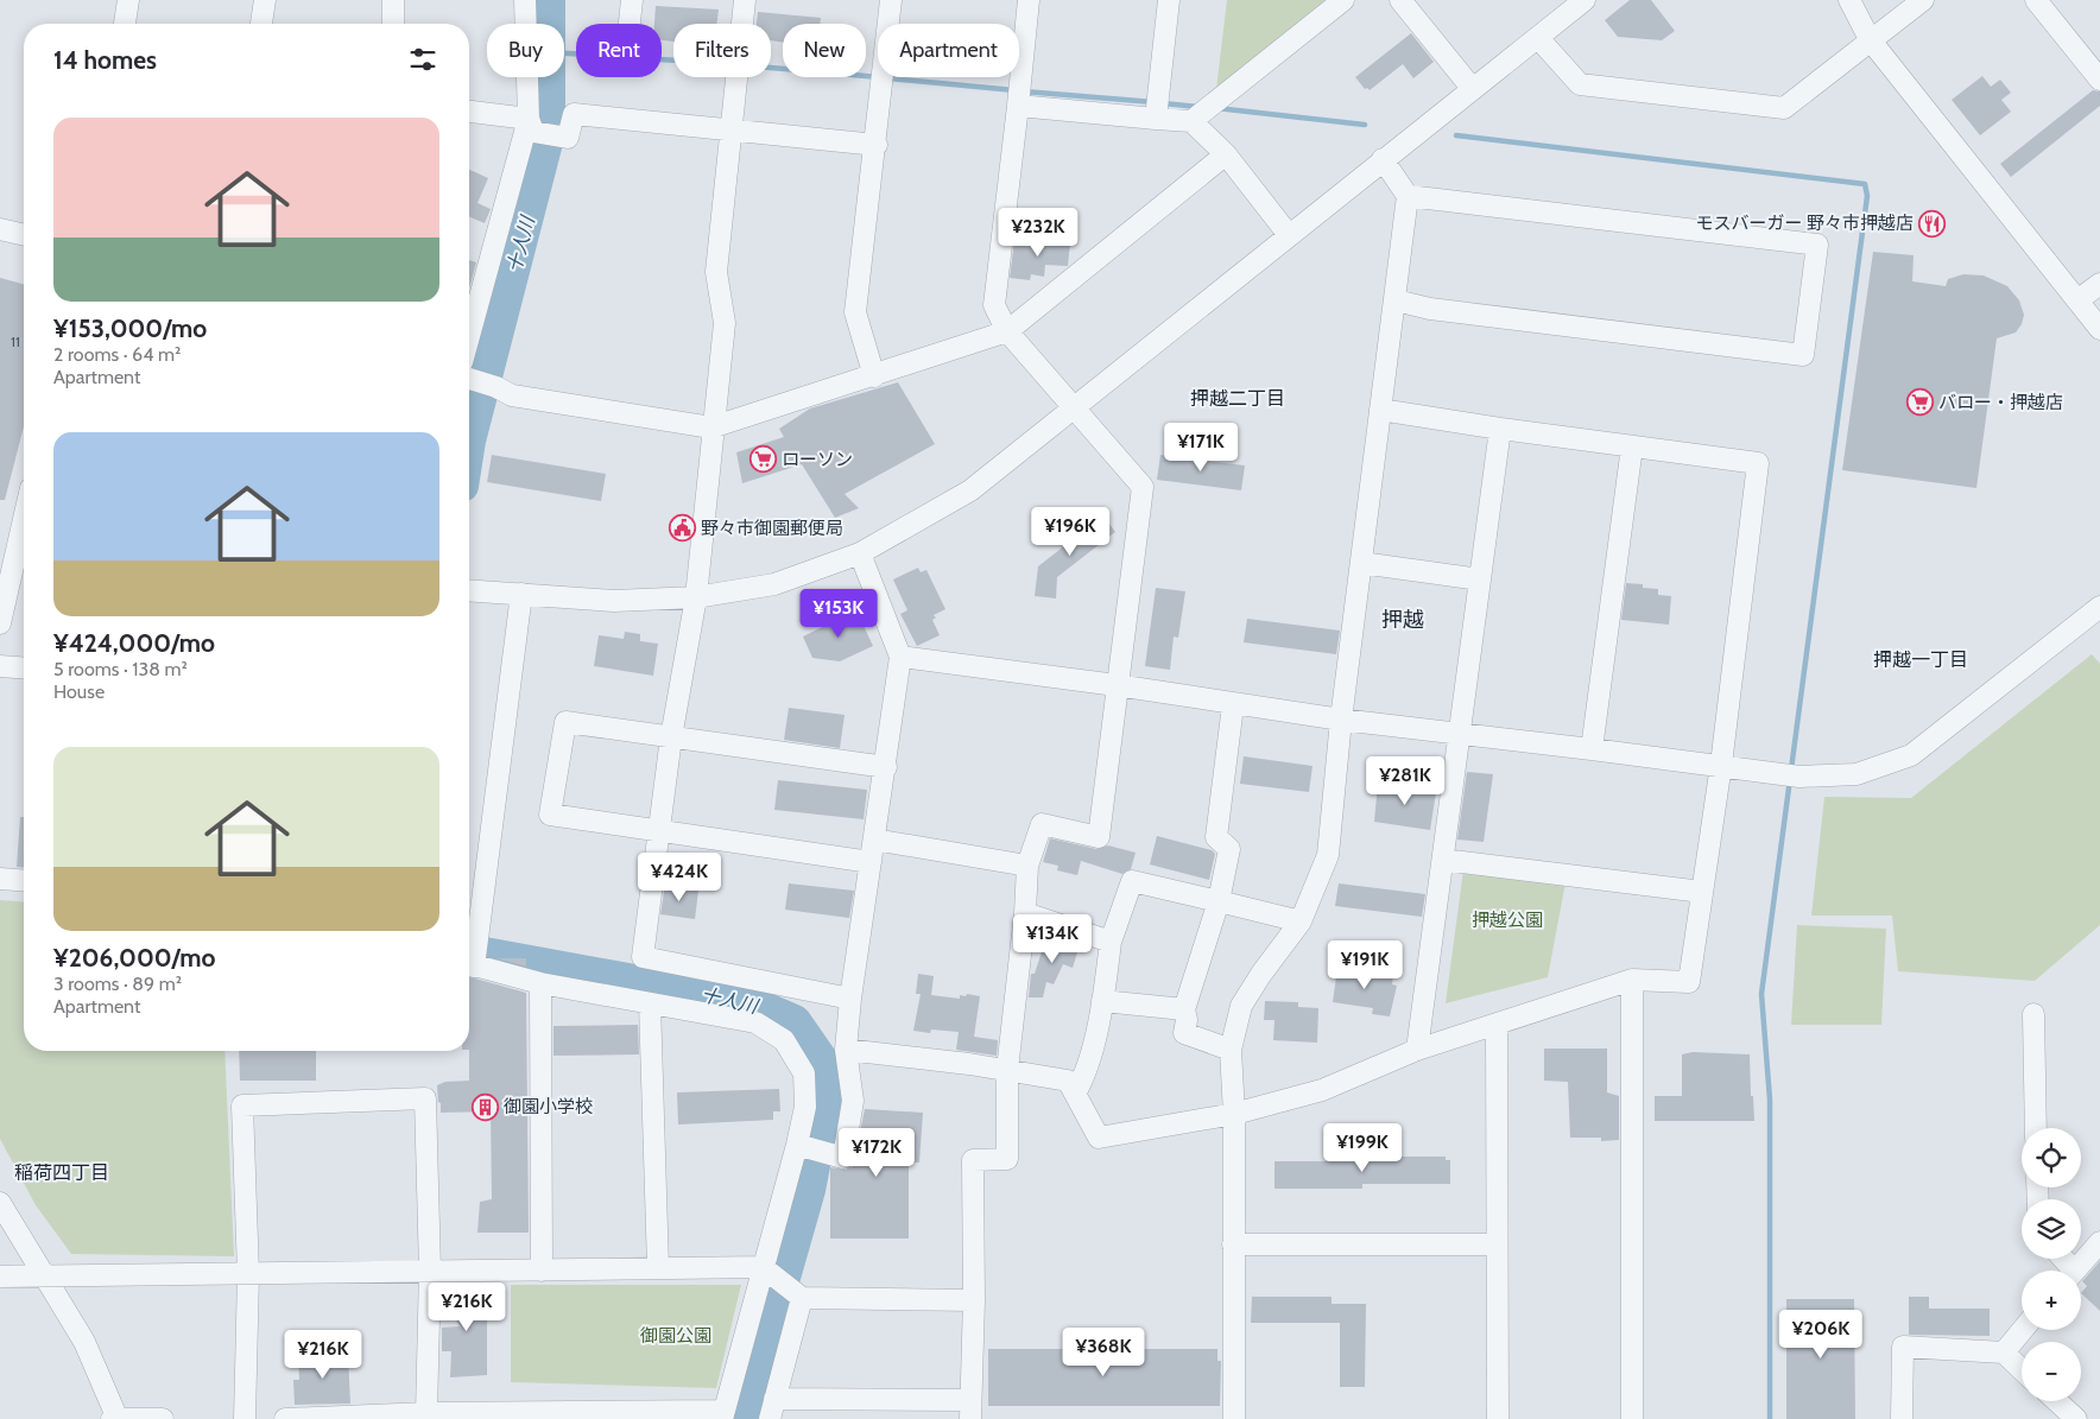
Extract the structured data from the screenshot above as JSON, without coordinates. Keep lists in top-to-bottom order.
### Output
{
  "districts": [
    "押越二丁目",
    "押越",
    "押越一丁目",
    "稲荷四丁目"
  ],
  "water": ["十人川"],
  "parks": ["押越公園", "御園公園"],
  "places": {
    "restaurant": ["モスバーガー 野々市押越店"],
    "supermarket": ["バロー・押越店", "ローソン"],
    "public building": ["野々市御園郵便局"],
    "building": ["御園小学校"]
  },
  "house_numbers": ["11"],
  "page": {
    "chip": [
      "Buy",
      "Rent",
      "Filters",
      "New",
      "Apartment"
    ],
    "heading": "14 homes",
    "list": [
      {
        "name": "¥153,000/mo",
        "note": "2 rooms · 64 m² · Apartment"
      },
      {
        "name": "¥424,000/mo",
        "note": "5 rooms · 138 m² · House"
      },
      {
        "name": "¥206,000/mo",
        "note": "3 rooms · 89 m² · Apartment"
      }
    ],
    "price": [
      "¥232K",
      "¥171K",
      "¥196K",
      "¥153K",
      "¥281K",
      "¥424K",
      "¥134K",
      "¥191K",
      "¥199K",
      "¥172K",
      "¥216K",
      "¥206K",
      "¥368K",
      "¥216K"
    ],
    "map_buttons": ["+", "−"]
  }
}
